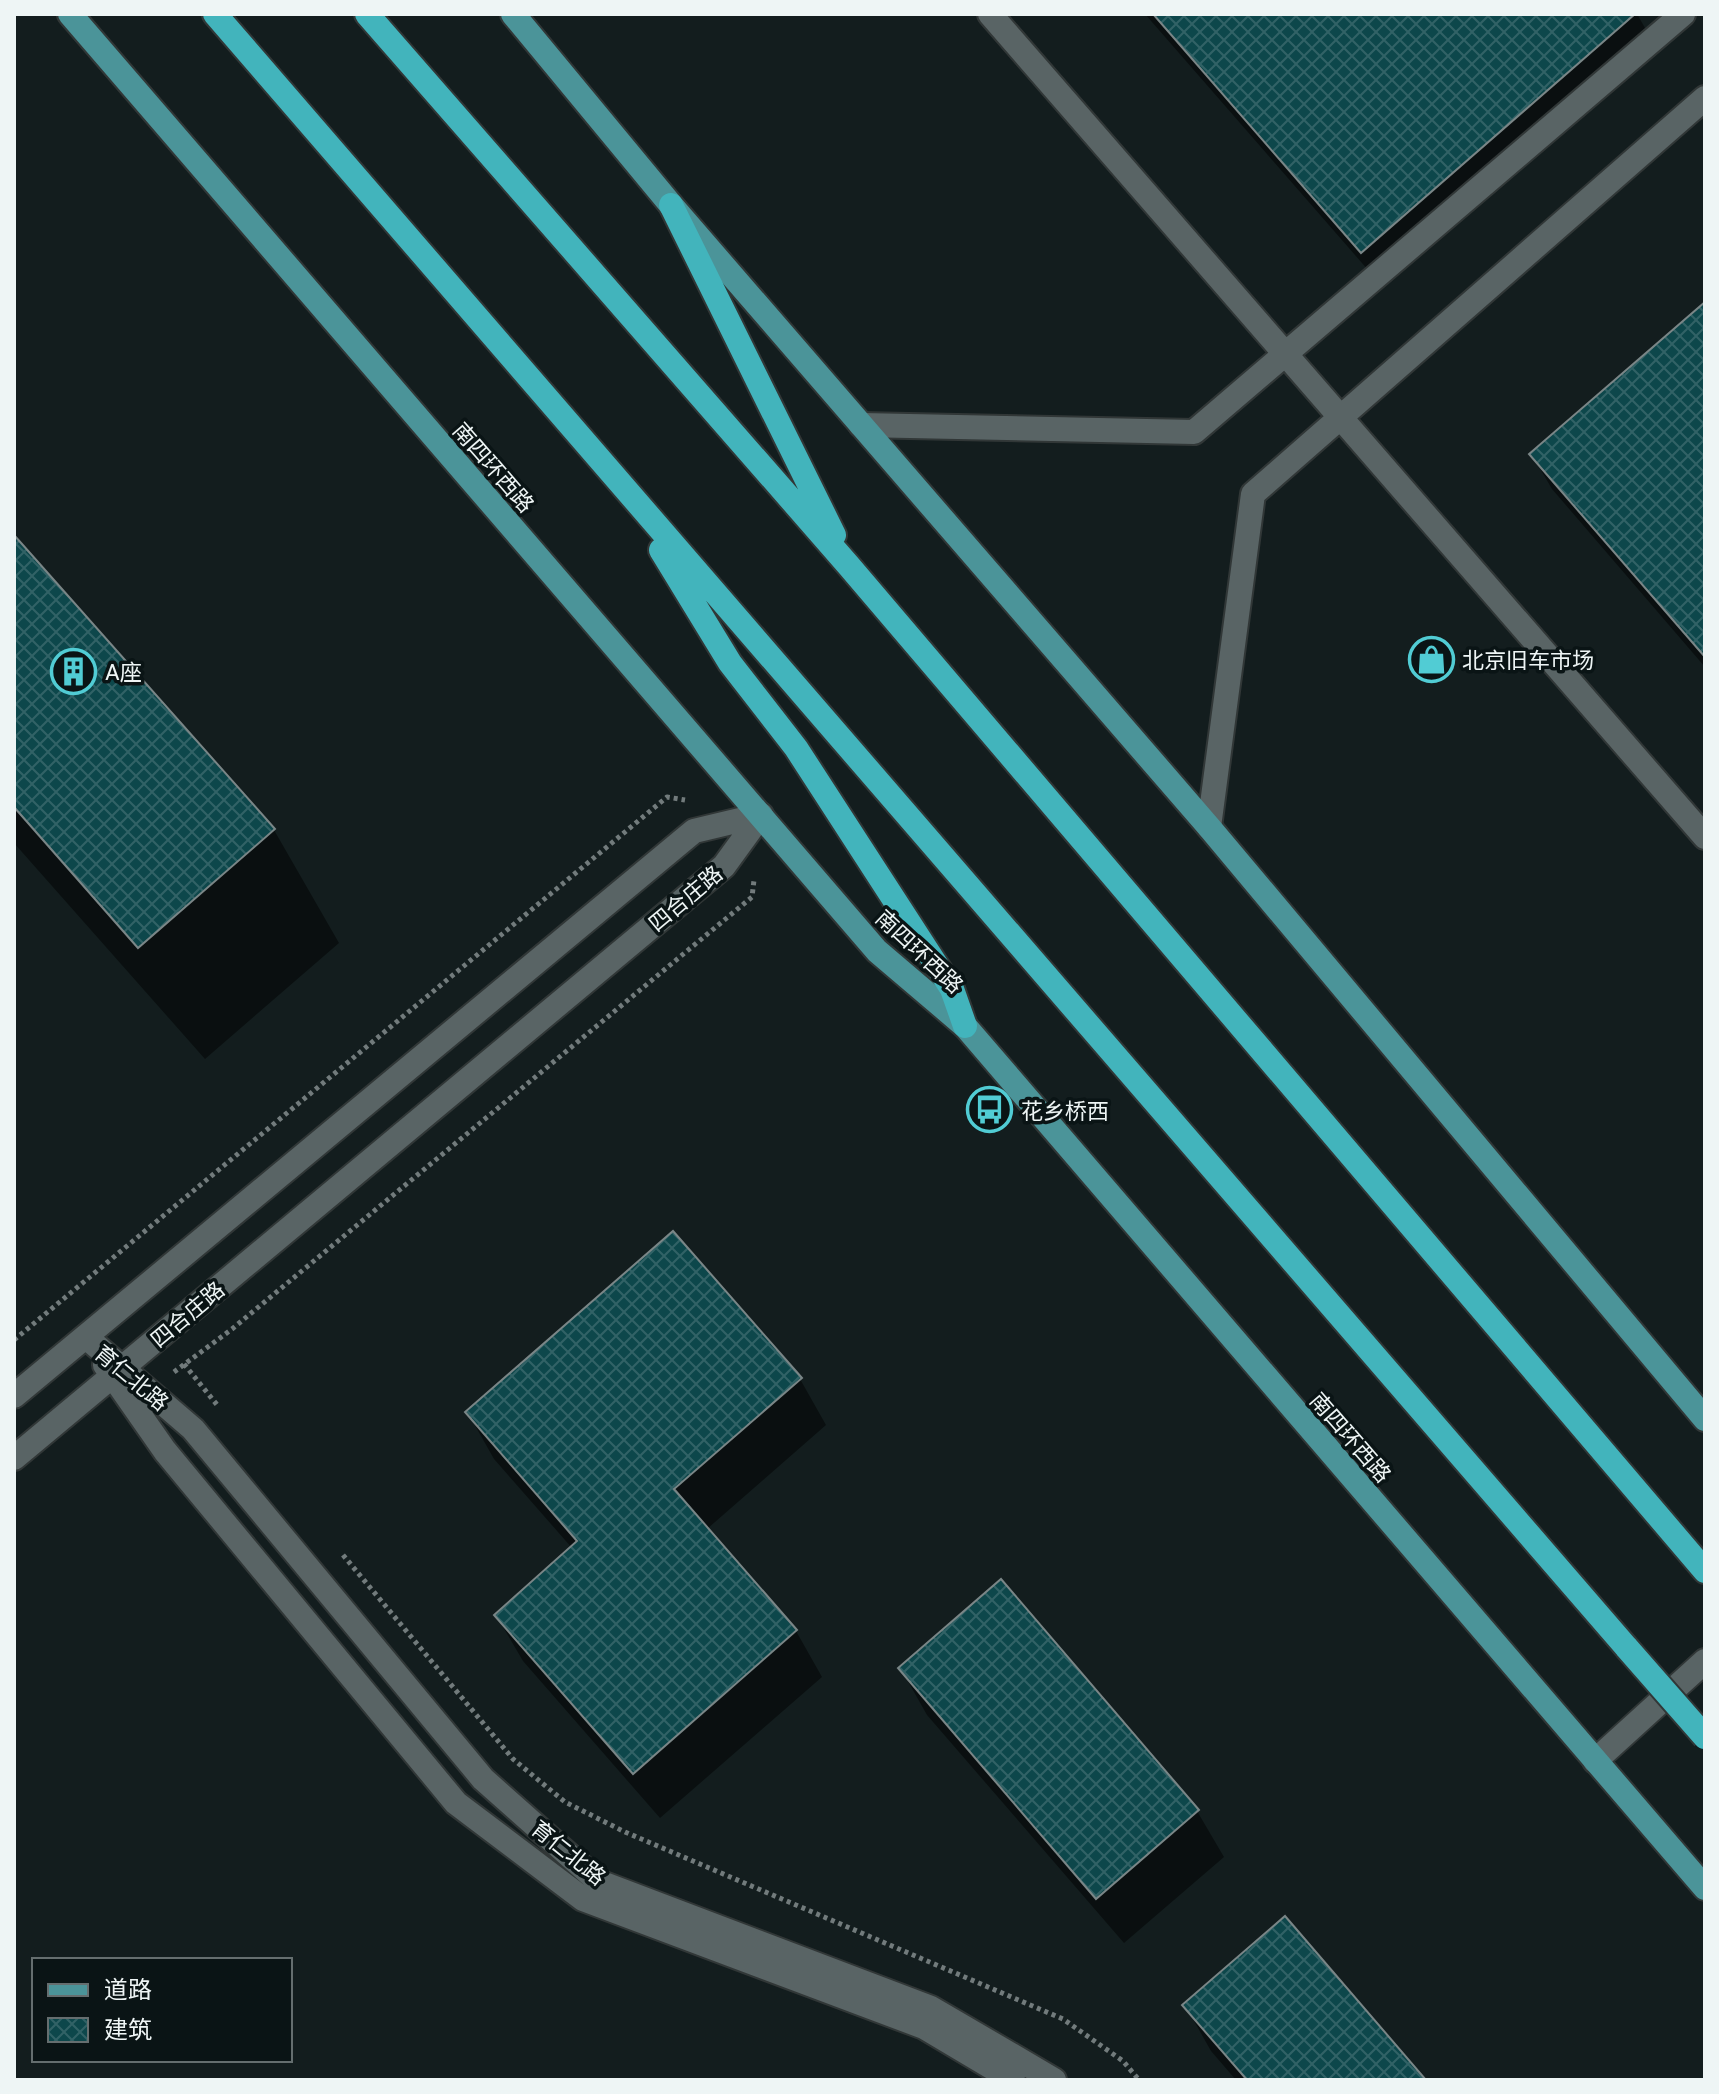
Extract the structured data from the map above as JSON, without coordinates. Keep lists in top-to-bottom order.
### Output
{
  "streets": {
    "main road": ["南四环西路"],
    "street": ["四合庄路", "育仁北路"]
  },
  "crossings": [
    ["南四环西路", "四合庄路"],
    ["四合庄路", "育仁北路"]
  ],
  "places": {
    "shop": ["北京旧车市场"],
    "building": ["A座"],
    "bus stop": ["花乡桥西"]
  },
  "legend": ["道路", "建筑"]
}
